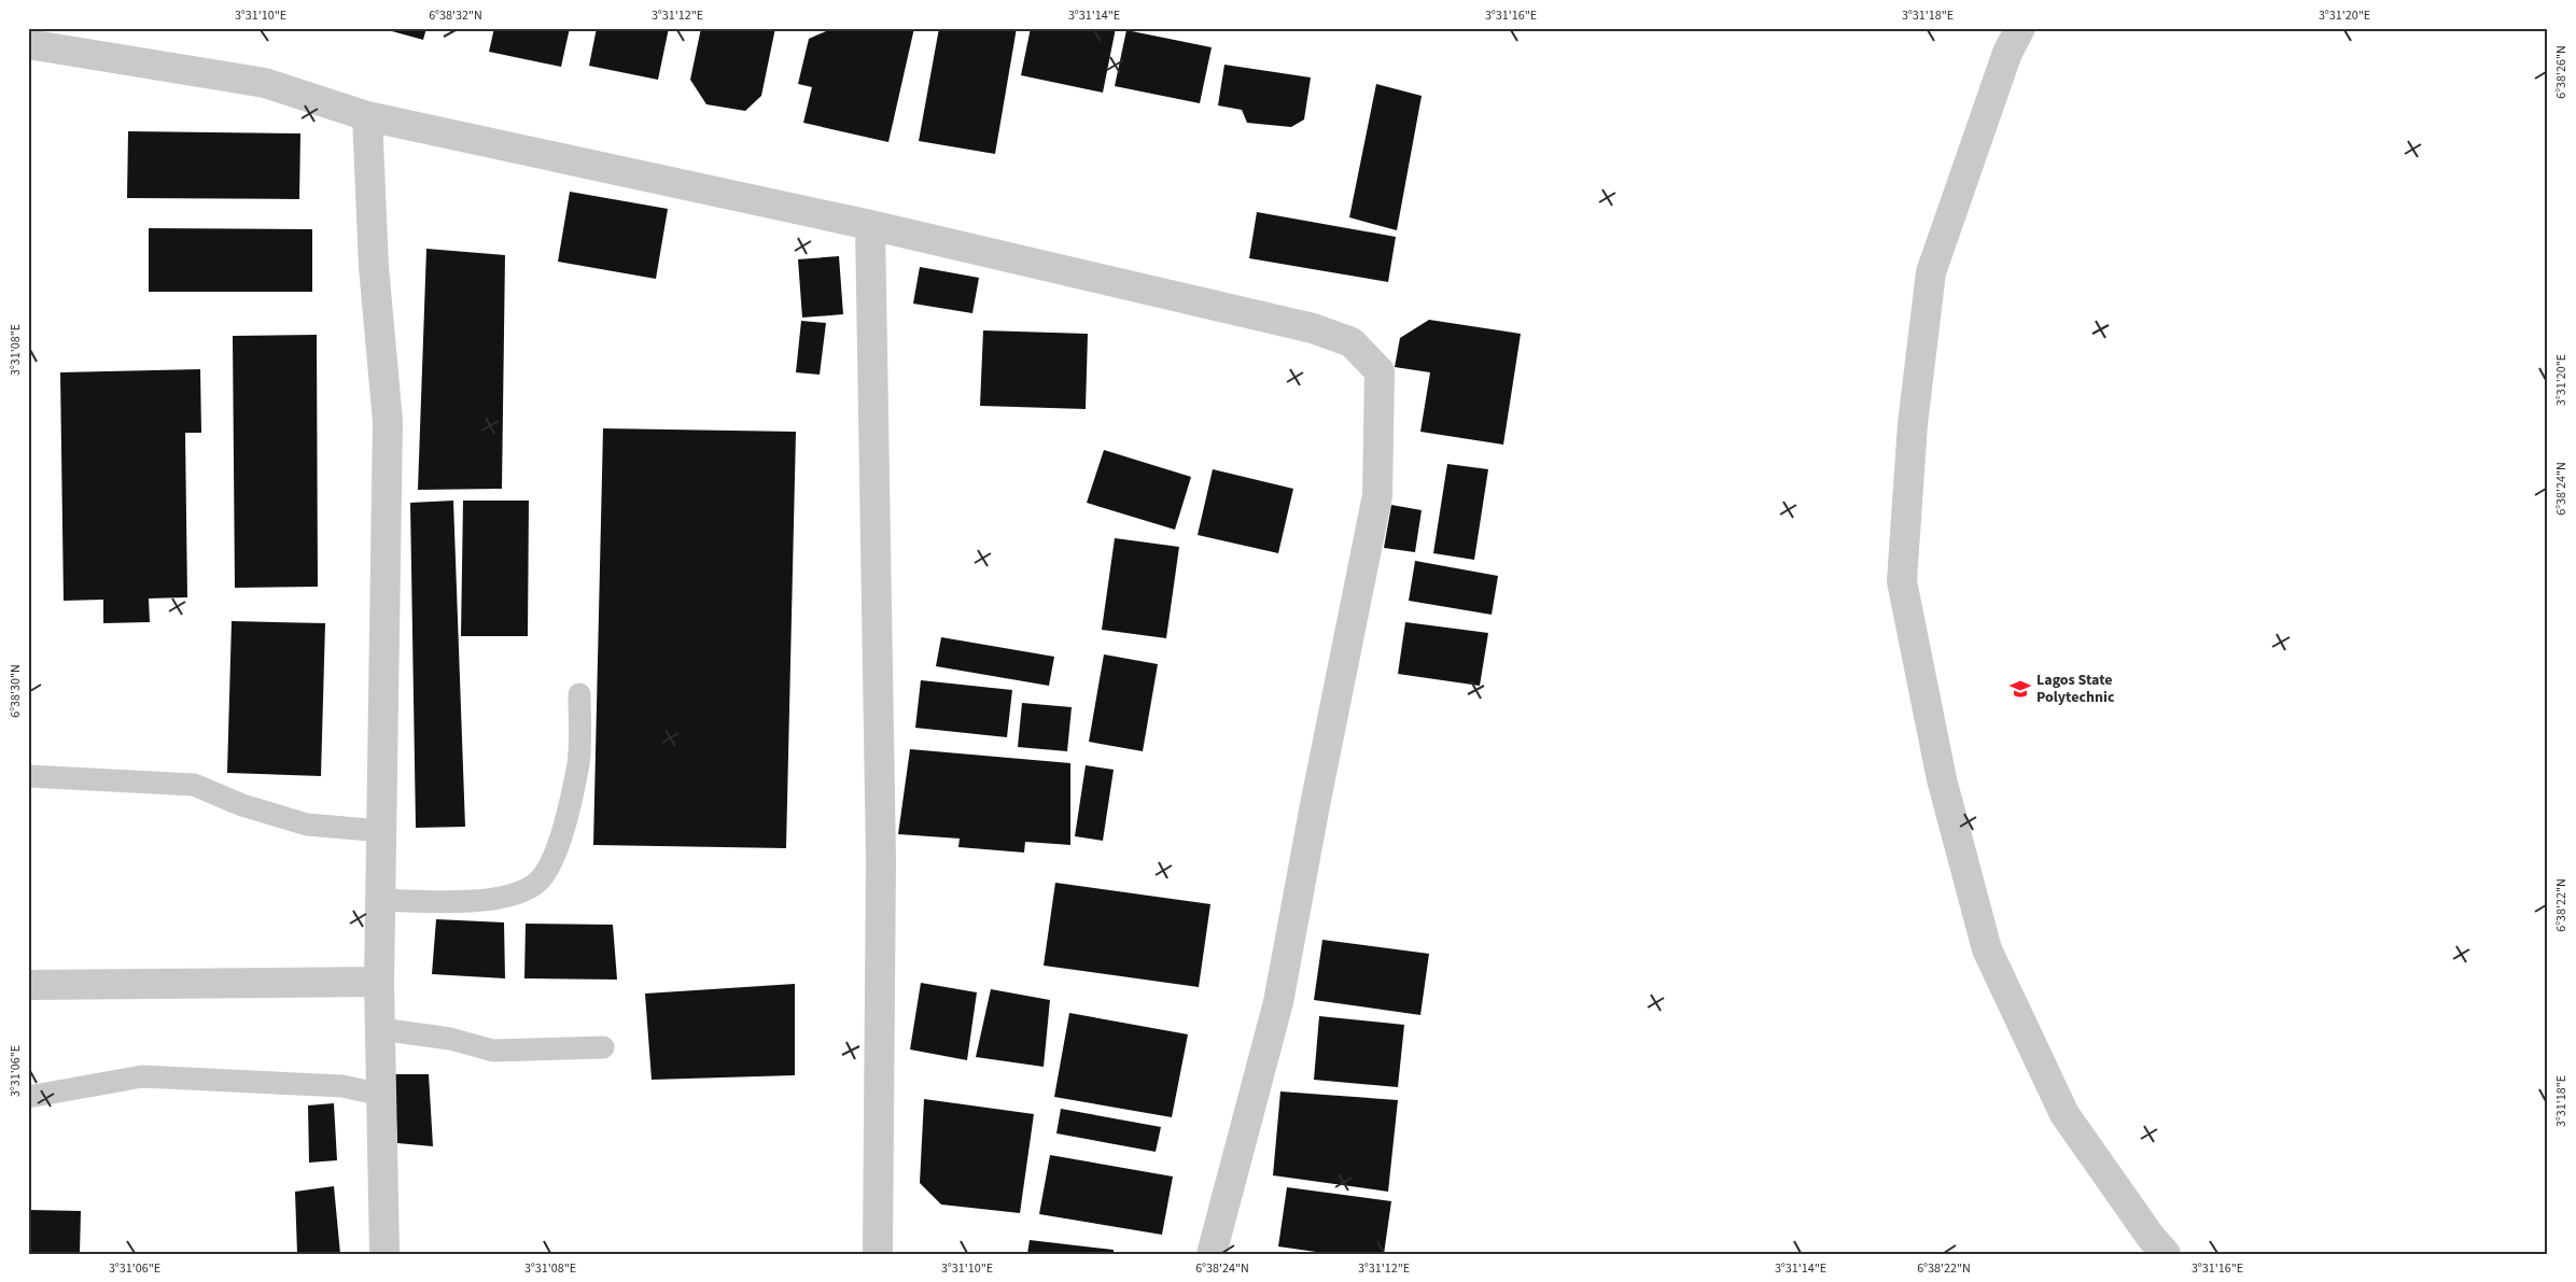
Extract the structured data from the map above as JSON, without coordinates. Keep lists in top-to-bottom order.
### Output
{
  "places": {
    "school or university": ["Lagos State Polytechnic"]
  },
  "coordinates": [
    "3°31'10\"E",
    "6°38'32\"N",
    "3°31'12\"E",
    "3°31'14\"E",
    "3°31'16\"E",
    "3°31'18\"E",
    "3°31'20\"E",
    "6°38'26\"N",
    "3°31'08\"E",
    "6°38'24\"N",
    "6°38'30\"N",
    "6°38'22\"N",
    "3°31'06\"E"
  ]
}
